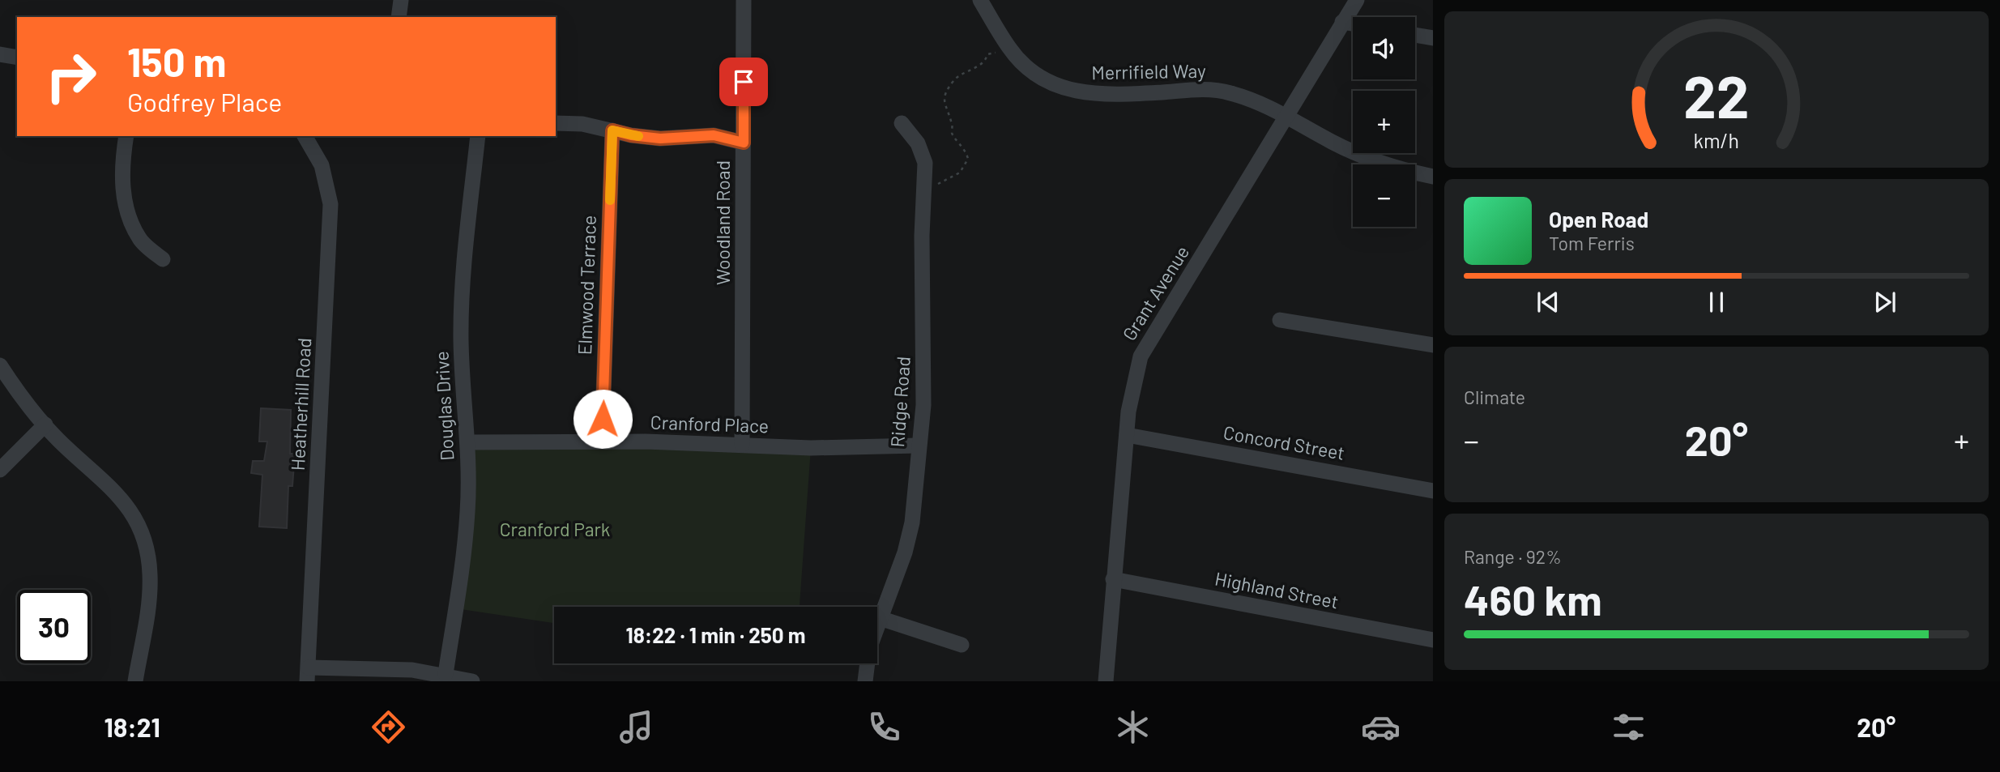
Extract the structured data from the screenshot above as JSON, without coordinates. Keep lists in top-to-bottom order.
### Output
{
  "streets": {
    "street": [
      "Merrifield Way",
      "Woodland Road",
      "Elmwood Terrace",
      "Grant Avenue",
      "Ridge Road",
      "Heatherhill Road",
      "Douglas Drive",
      "Cranford Place",
      "Concord Street",
      "Highland Street"
    ]
  },
  "crossings": [
    ["Merrifield Way", "Grant Avenue"],
    ["Woodland Road", "Cranford Place"],
    ["Elmwood Terrace", "Cranford Place"],
    ["Grant Avenue", "Concord Street"],
    ["Grant Avenue", "Highland Street"],
    ["Ridge Road", "Cranford Place"],
    ["Douglas Drive", "Cranford Place"]
  ],
  "parks": ["Cranford Park"],
  "page": {
    "map_buttons": ["+", "−"],
    "turn": ["150 m", "Godfrey Place"],
    "song": ["Open Road", "Tom Ferris"],
    "tile": [
      "Climate",
      ["Range · 92%", "460 km"]
    ],
    "heat": ["−", "20°", "+"],
    "limit": "30",
    "trip": "18:22 · 1 min · 250 m",
    "tabs": ["18:21", "20°"],
    "gauge": ["22", "km/h"]
  }
}
